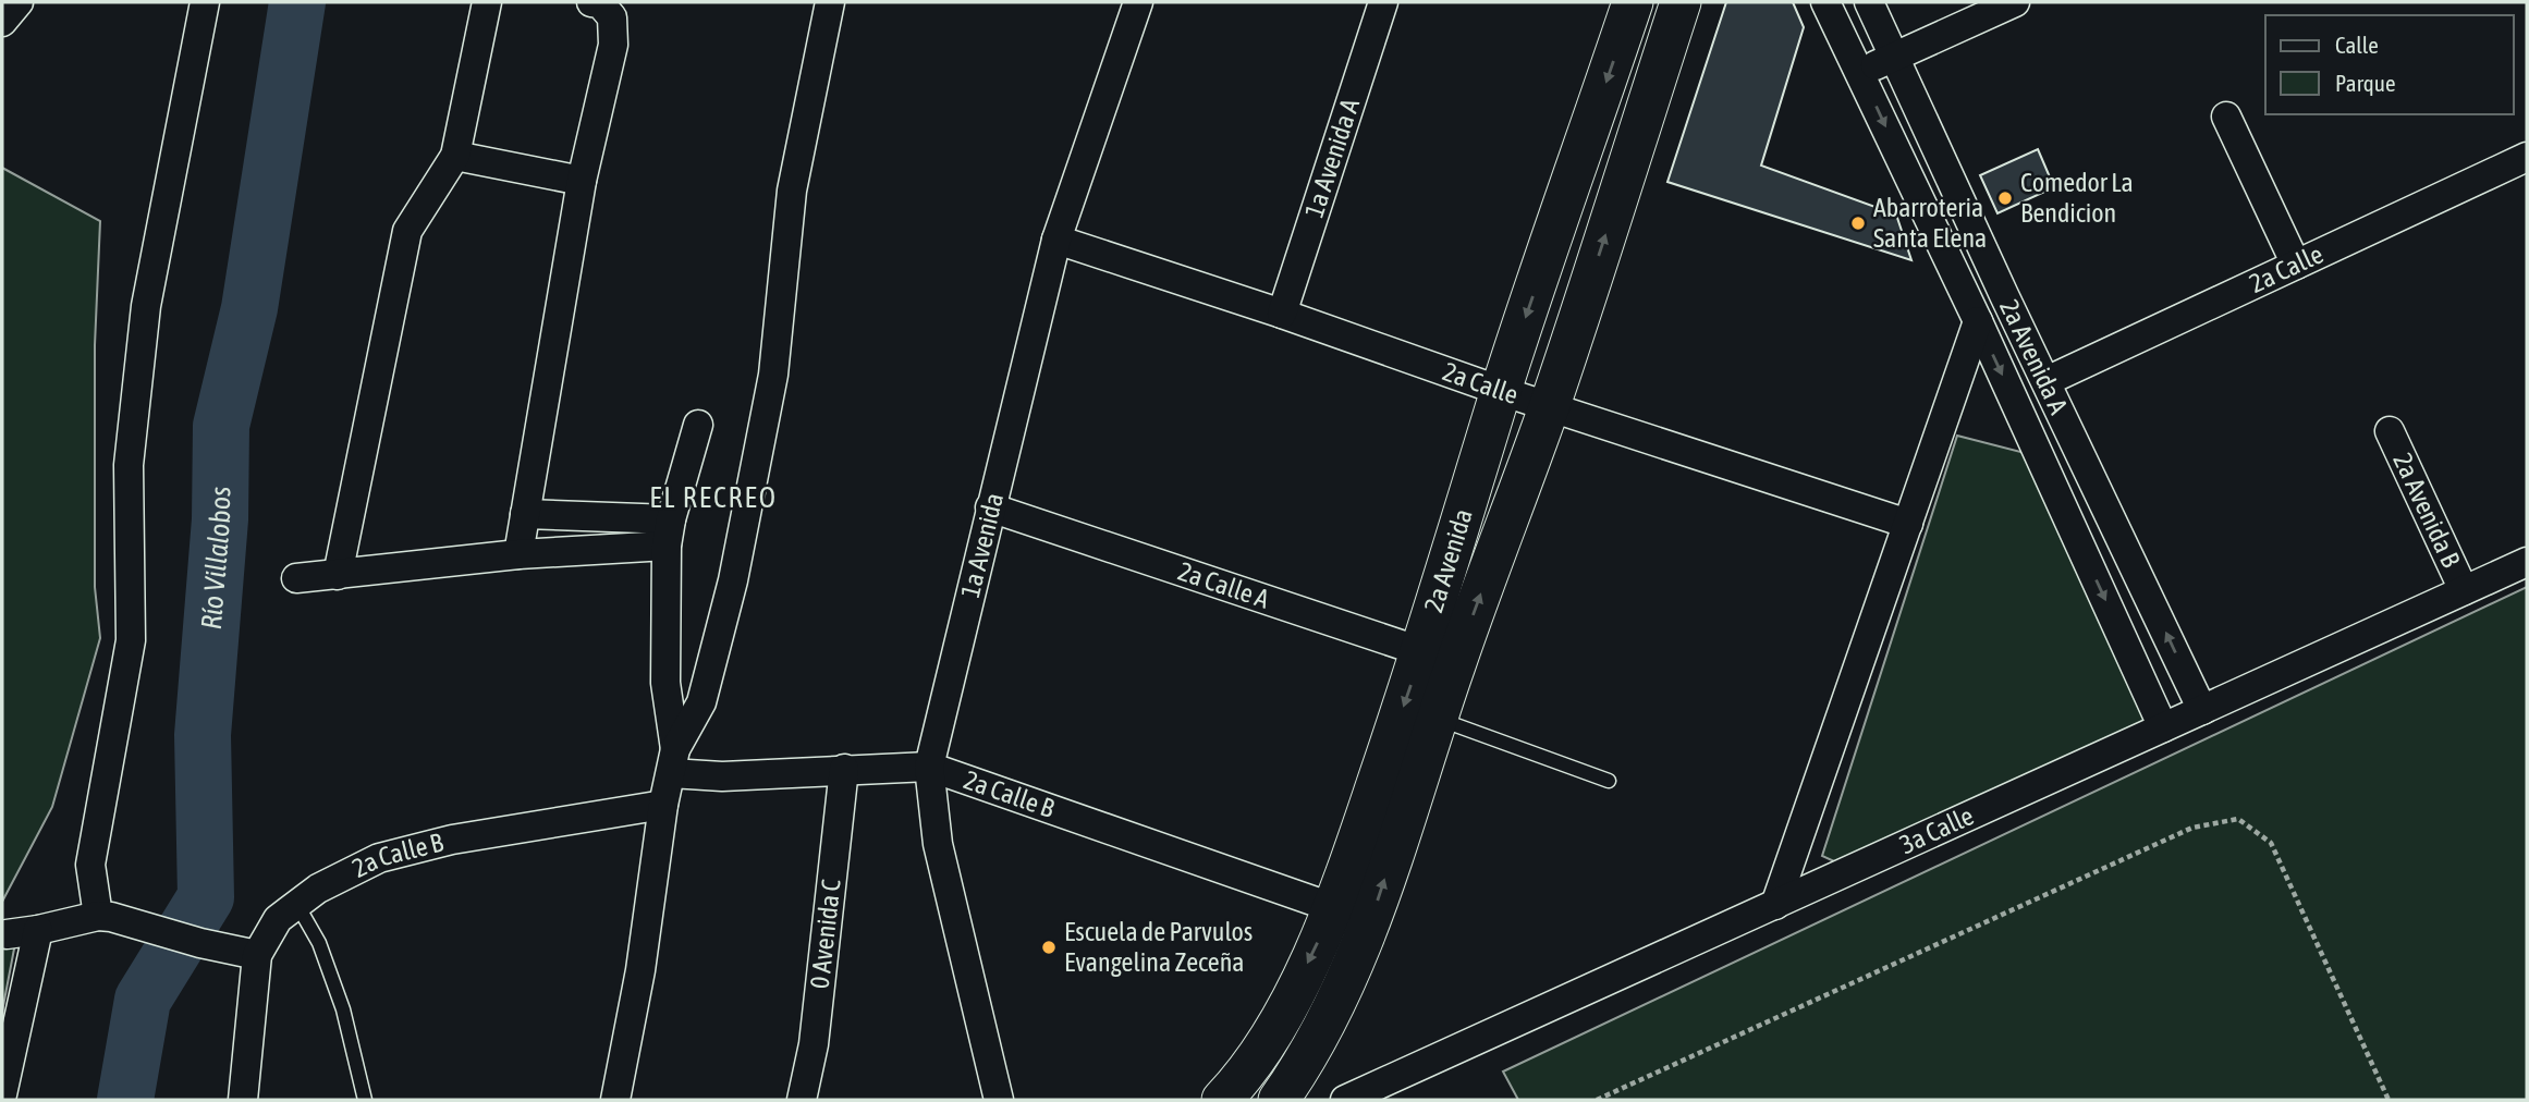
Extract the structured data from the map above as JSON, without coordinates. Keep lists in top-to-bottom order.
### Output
{
  "streets": {
    "street": [
      "1a Avenida A",
      "2a Calle",
      "2a Avenida A",
      "2a Avenida B",
      "1a Avenida",
      "2a Avenida",
      "2a Calle A",
      "2a Calle B",
      "3a Calle",
      "0 Avenida C"
    ]
  },
  "crossings": [
    ["1a Avenida A", "2a Calle"],
    ["2a Calle", "2a Avenida A"],
    ["2a Calle", "1a Avenida"],
    ["2a Calle", "2a Avenida"],
    ["2a Avenida A", "3a Calle"],
    ["2a Avenida B", "3a Calle"],
    ["1a Avenida", "2a Calle A"],
    ["1a Avenida", "2a Calle B"],
    ["2a Avenida", "2a Calle A"],
    ["2a Avenida", "2a Calle B"],
    ["2a Calle B", "0 Avenida C"]
  ],
  "districts": ["EL RECREO"],
  "water": ["Río Villalobos"],
  "places": ["Comedor La Bendicion", "Abarroteria Santa Elena", "Escuela de Parvulos Evangelina Zeceña"],
  "legend": ["Calle", "Parque"]
}
